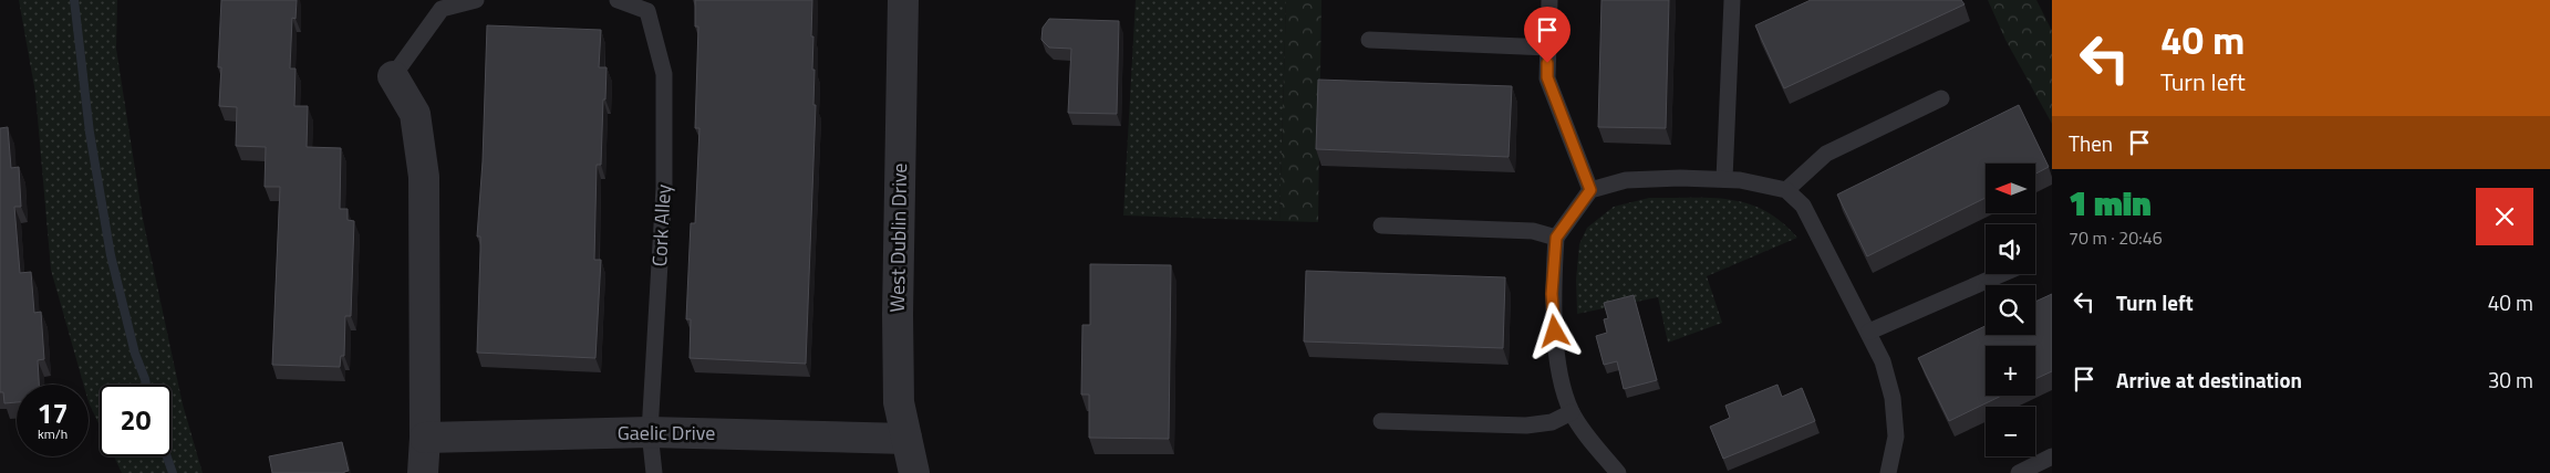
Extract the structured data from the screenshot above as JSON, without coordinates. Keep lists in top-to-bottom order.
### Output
{
  "streets": {
    "street": ["West Dublin Drive", "Gaelic Drive"],
    "lane": ["Cork Alley"]
  },
  "crossings": [
    ["Cork Alley", "Gaelic Drive"],
    ["West Dublin Drive", "Gaelic Drive"]
  ],
  "north": "left",
  "page": {
    "turn": ["40 m", "Turn left"],
    "then": "Then",
    "map_buttons": ["+", "−"],
    "heading": ["1 min", "70 m · 20:46"],
    "list": [
      {
        "name": "Turn left",
        "value": "40 m"
      },
      {
        "name": "Arrive at destination",
        "value": "30 m"
      }
    ],
    "speed": "17 km/h",
    "limit": "20"
  }
}
